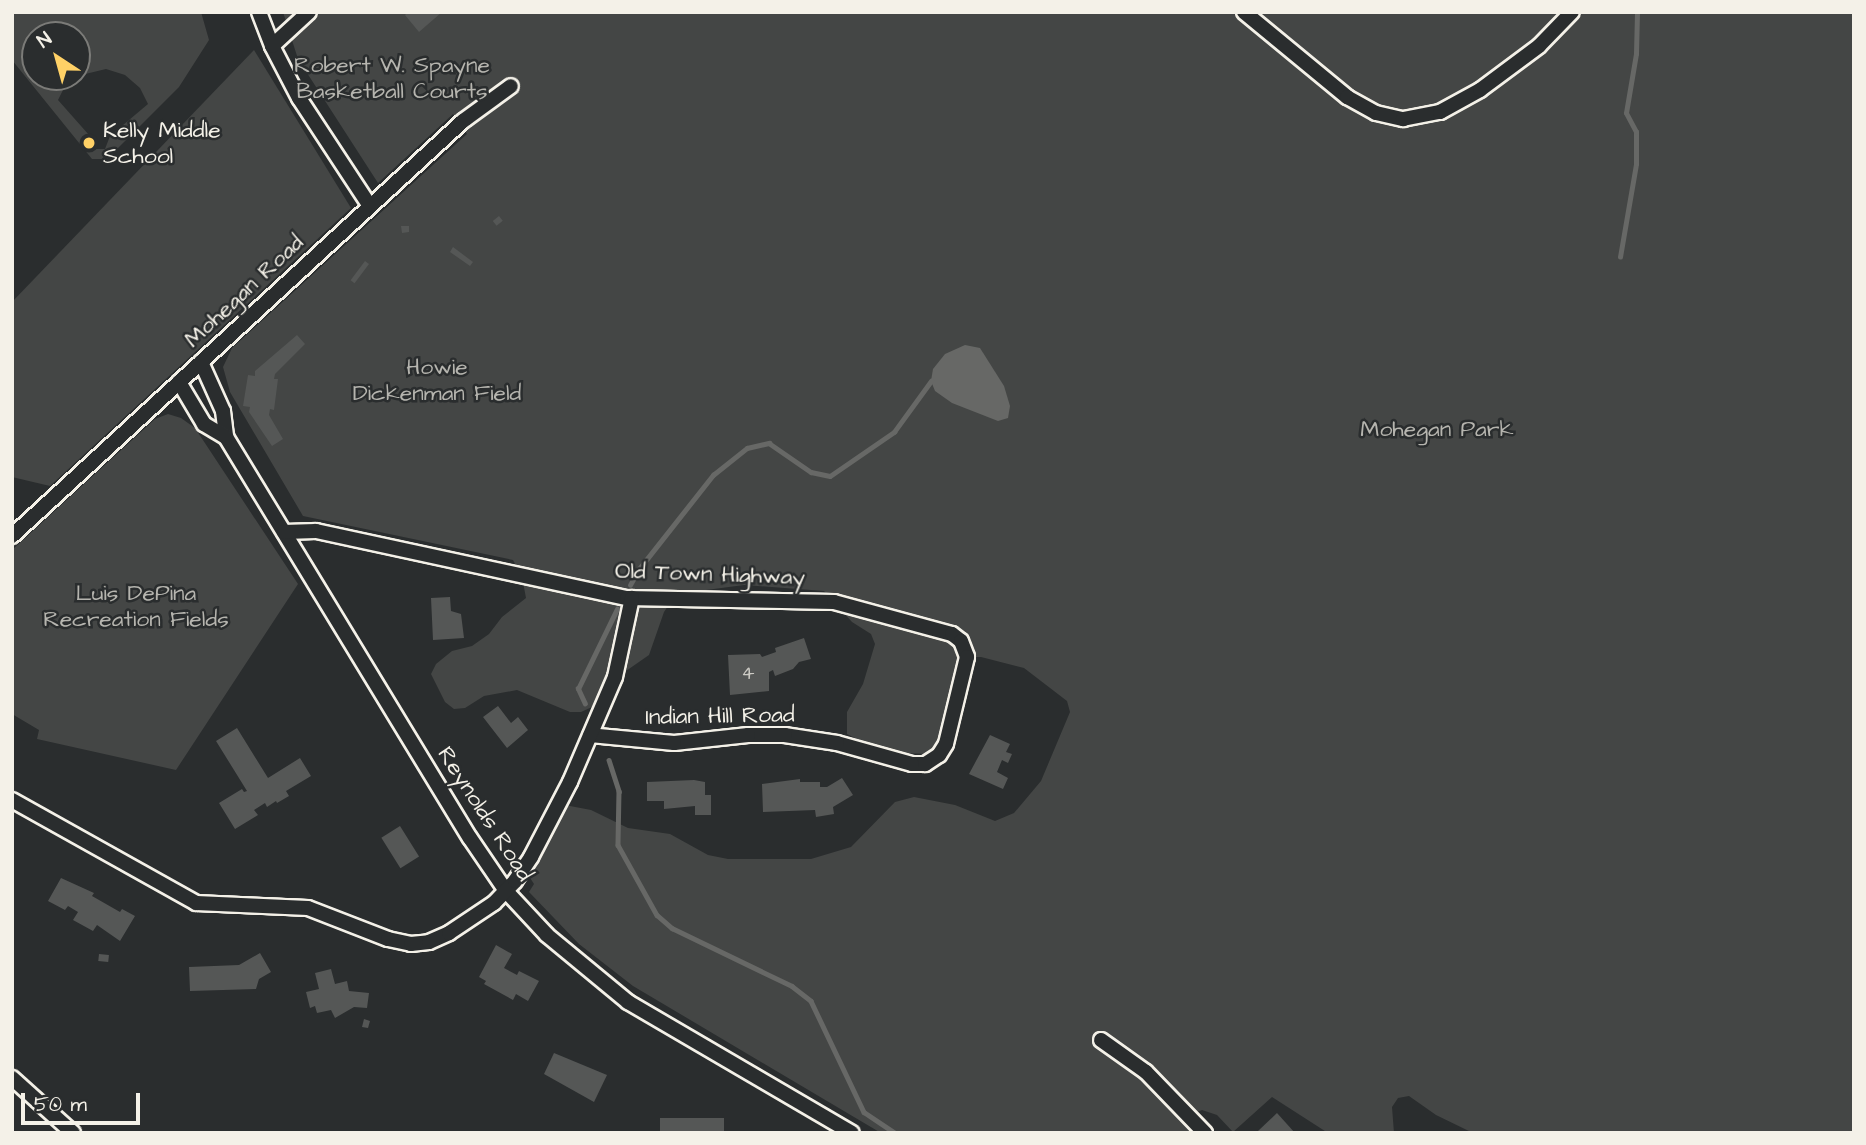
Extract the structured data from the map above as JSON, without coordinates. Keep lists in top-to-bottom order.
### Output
{
  "streets": {
    "street": [
      "Mohegan Road",
      "Old Town Highway",
      "Indian Hill Road",
      "Reynolds Road"
    ]
  },
  "crossings": [
    ["Mohegan Road", "Reynolds Road"],
    ["Old Town Highway", "Indian Hill Road"],
    ["Old Town Highway", "Reynolds Road"]
  ],
  "parks": [
    "Robert W. Spayne Basketball Courts",
    "Howie Dickenman Field",
    "Mohegan Park",
    "Luis DePina Recreation Fields"
  ],
  "places": ["Kelly Middle School"],
  "house_numbers": ["4"],
  "scale_bar": "50 m",
  "north": "top left"
}
